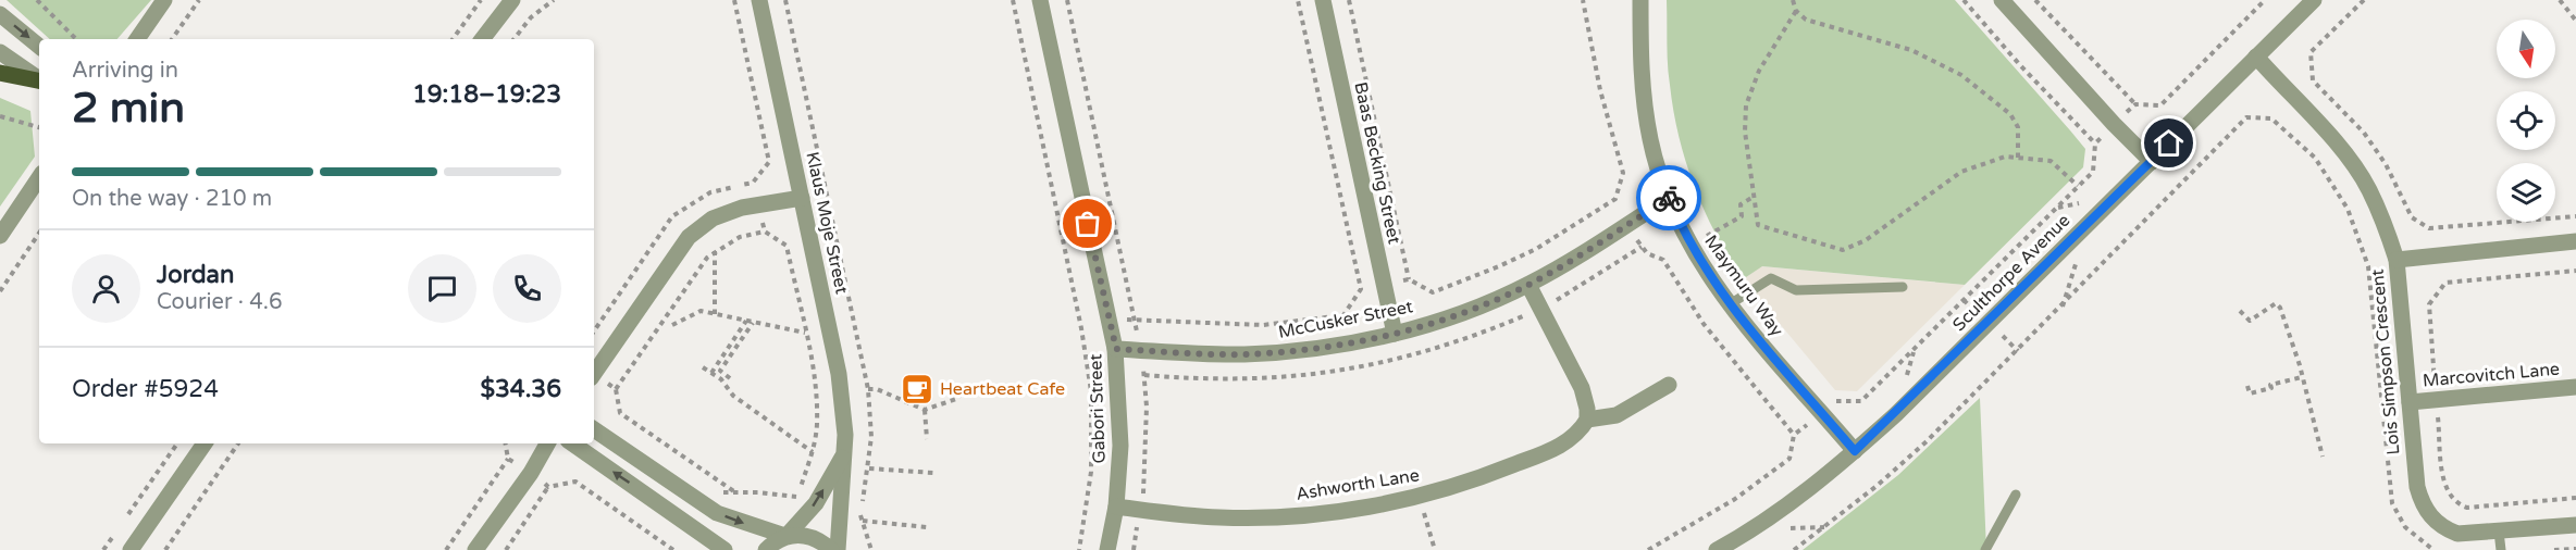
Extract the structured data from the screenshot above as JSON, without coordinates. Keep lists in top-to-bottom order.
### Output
{
  "streets": {
    "street": [
      "Baas Becking Street",
      "Klaus Moje Street",
      "Sculthorpe Avenue",
      "Maymuru Way",
      "McCusker Street",
      "Lois Simpson Crescent",
      "Marcovitch Lane",
      "Gabori Street",
      "Ashworth Lane"
    ]
  },
  "crossings": [
    ["Baas Becking Street", "McCusker Street"],
    ["Sculthorpe Avenue", "Maymuru Way"],
    ["Sculthorpe Avenue", "Lois Simpson Crescent"],
    ["Maymuru Way", "McCusker Street"],
    ["McCusker Street", "Gabori Street"],
    ["Lois Simpson Crescent", "Marcovitch Lane"],
    ["Gabori Street", "Ashworth Lane"]
  ],
  "places": {
    "cafe": ["Heartbeat Cafe"]
  },
  "north": "bottom",
  "page": {
    "heading": ["2 min", "Arriving in", "19:18–19:23"],
    "panel": [
      "Jordan",
      "Courier · 4.6",
      "Order #5924",
      "$34.36"
    ],
    "bar": "On the way · 210 m"
  }
}
